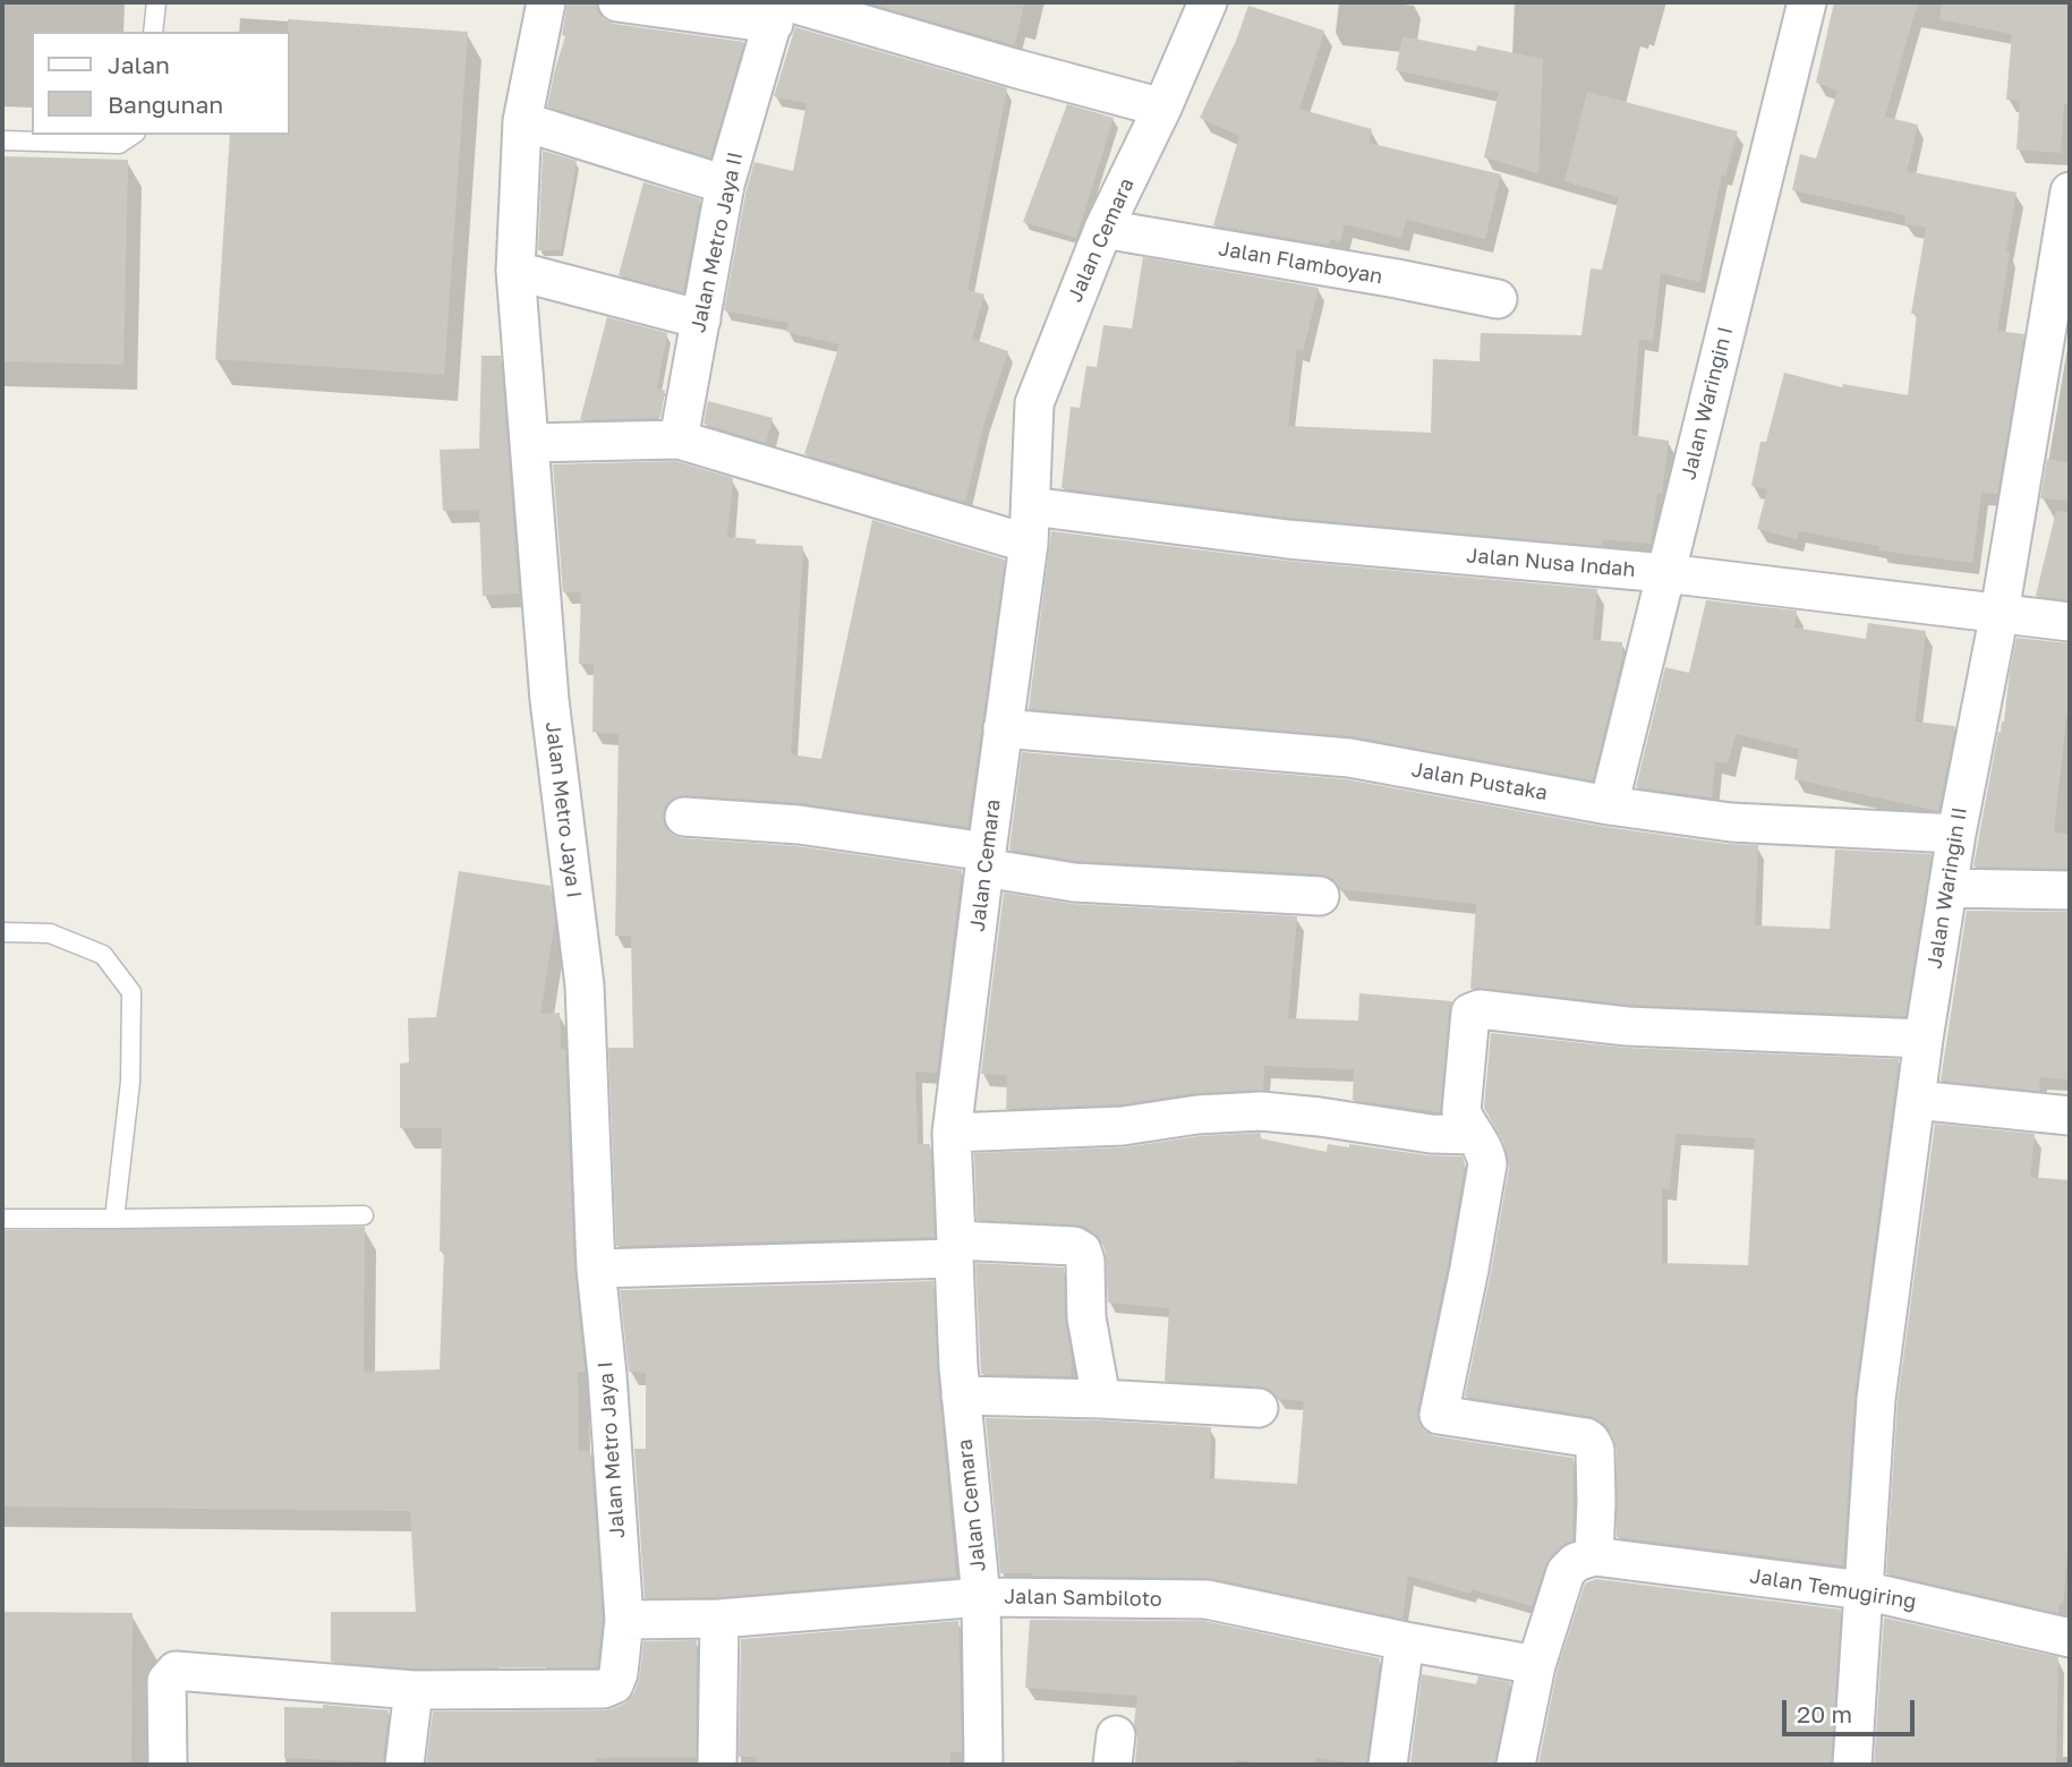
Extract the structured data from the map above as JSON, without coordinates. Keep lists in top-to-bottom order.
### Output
{
  "streets": {
    "street": [
      "Jalan Cemara",
      "Jalan Metro Jaya II",
      "Jalan Flamboyan",
      "Jalan Waringin I",
      "Jalan Nusa Indah",
      "Jalan Pustaka",
      "Jalan Metro Jaya I",
      "Jalan Waringin II",
      "Jalan Temugiring",
      "Jalan Sambiloto"
    ]
  },
  "crossings": [
    ["Jalan Cemara", "Jalan Flamboyan"],
    ["Jalan Cemara", "Jalan Nusa Indah"],
    ["Jalan Cemara", "Jalan Pustaka"],
    ["Jalan Cemara", "Jalan Sambiloto"],
    ["Jalan Waringin I", "Jalan Nusa Indah"],
    ["Jalan Waringin I", "Jalan Pustaka"],
    ["Jalan Nusa Indah", "Jalan Waringin II"],
    ["Jalan Pustaka", "Jalan Waringin II"],
    ["Jalan Metro Jaya I", "Jalan Sambiloto"],
    ["Jalan Waringin II", "Jalan Temugiring"]
  ],
  "legend": ["Jalan", "Bangunan"],
  "scale_bar": "20 m"
}
